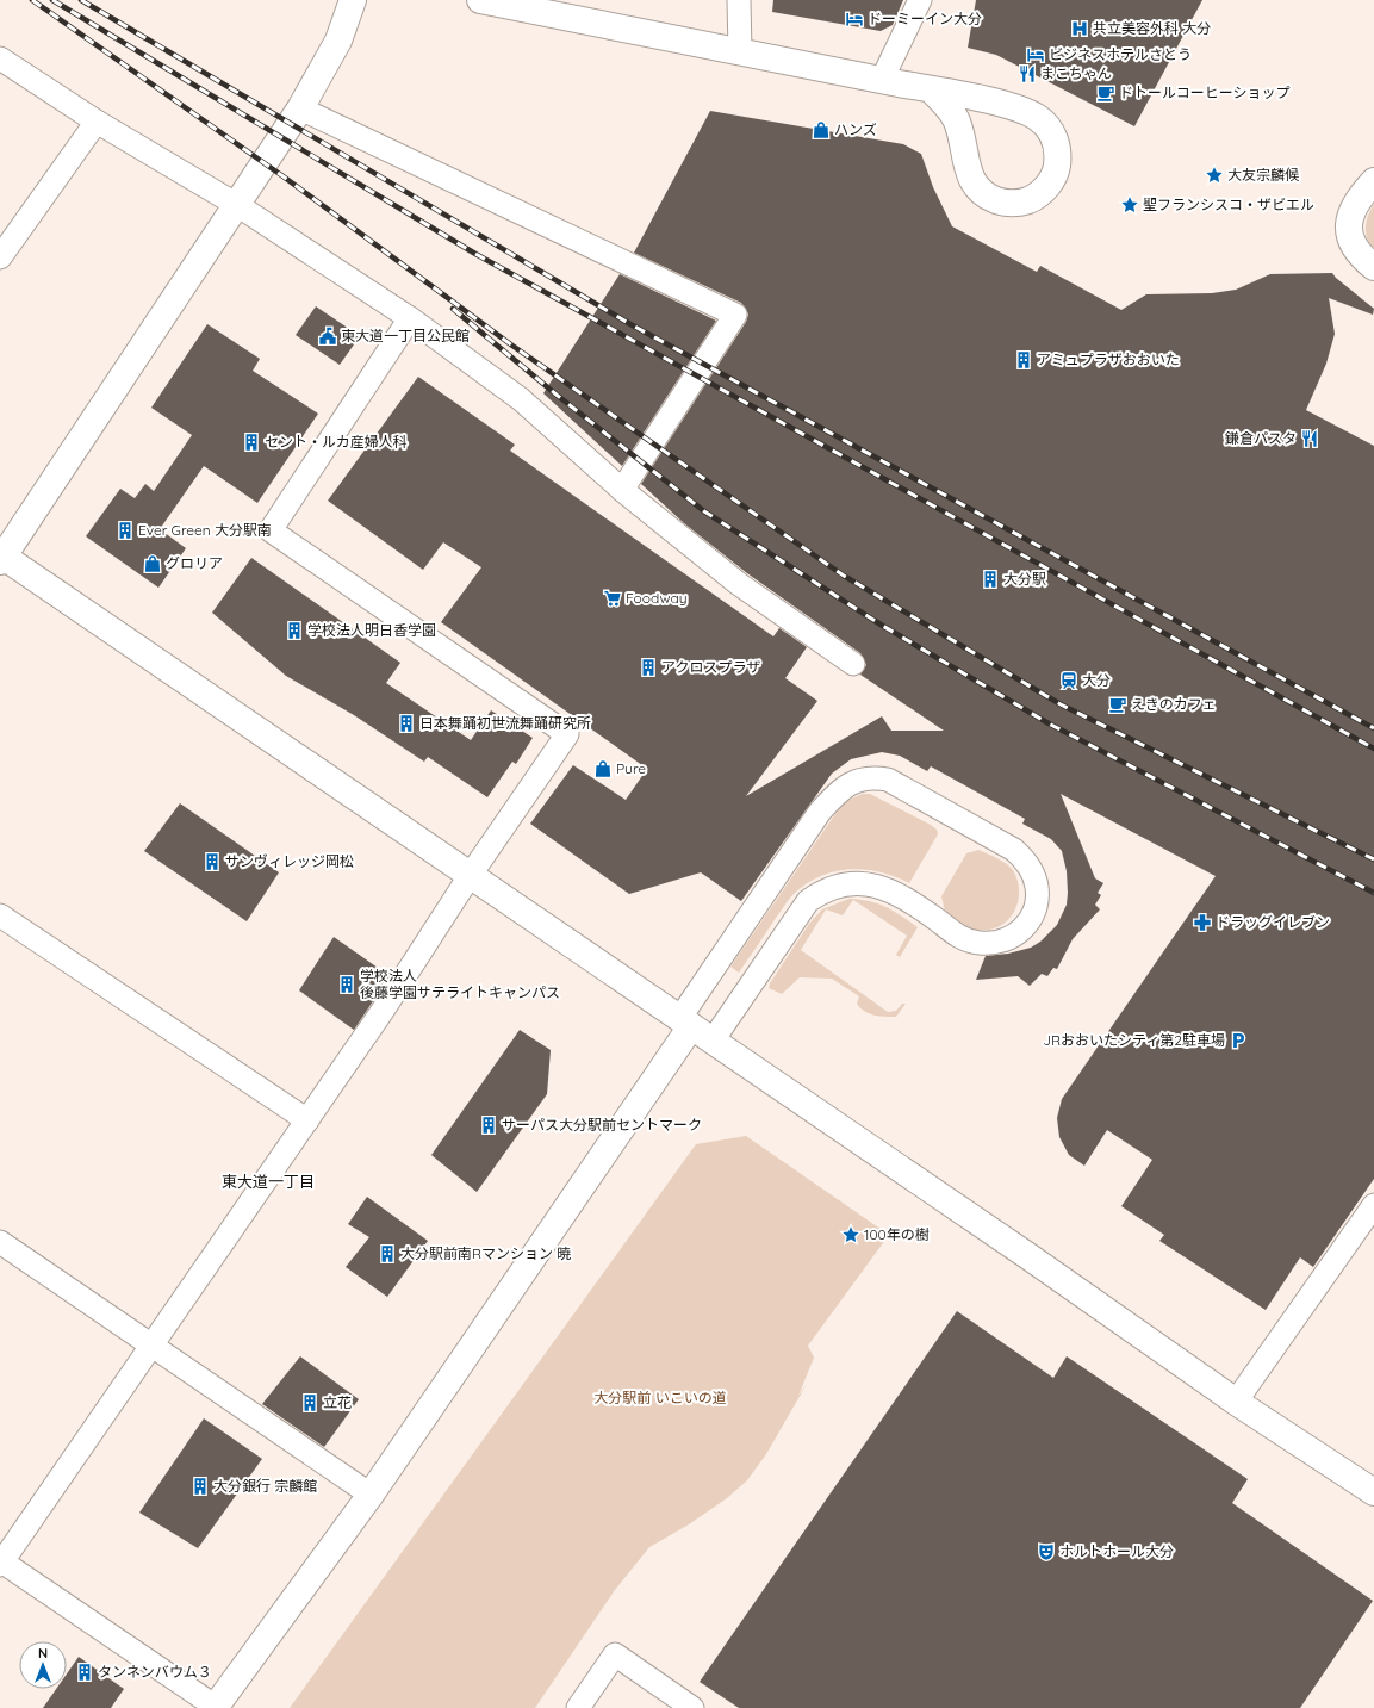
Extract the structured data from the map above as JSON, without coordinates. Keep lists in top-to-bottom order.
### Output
{
  "districts": ["東大道一丁目"],
  "parks": ["大分駅前 いこいの道"],
  "places": {
    "hotel": ["ドーミーイン大分", "ビジネスホテルさとう"],
    "hospital": ["共立美容外科 大分"],
    "restaurant": ["まこちゃん", "鎌倉パスタ"],
    "cafe": ["ドトールコーヒーショップ", "えきのカフェ"],
    "shop": ["ハンズ", "グロリア", "Pure"],
    "place": ["大友宗麟候", "聖フランシスコ・ザビエル", "100年の樹"],
    "public building": ["東大道一丁目公民館"],
    "building": [
      "アミュプラザおおいた",
      "セント・ルカ産婦人科",
      "Ever Green 大分駅南",
      "大分駅",
      "学校法人明日香学園",
      "アクロスプラザ",
      "日本舞踊初世流舞踊研究所",
      "サンヴィレッジ岡松",
      "学校法人 後藤学園サテライトキャンパス",
      "サーパス大分駅前セントマーク",
      "大分駅前南Rマンション 暁",
      "立花",
      "大分銀行 宗麟館",
      "タンネンバウム３"
    ],
    "supermarket": ["Foodway"],
    "station": ["大分"],
    "pharmacy": ["ドラッグイレブン"],
    "parking": ["JRおおいたシティ第2駐車場"],
    "theatre": ["ホルトホール大分"]
  },
  "north": "top"
}
